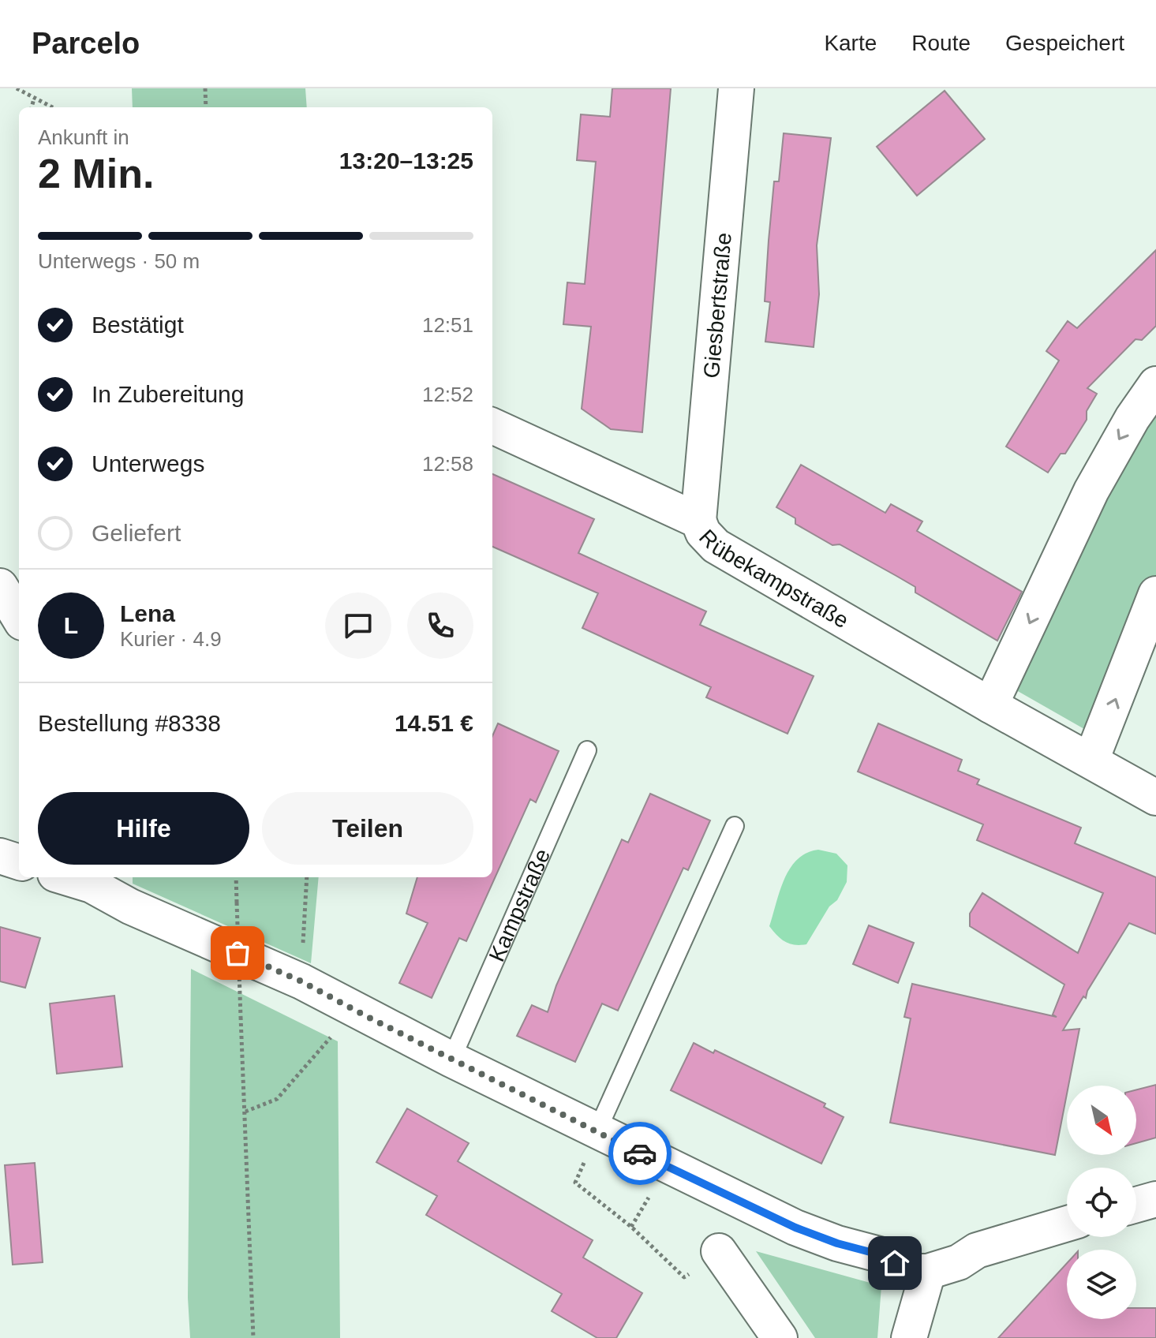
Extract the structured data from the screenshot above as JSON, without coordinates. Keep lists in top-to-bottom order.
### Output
{
  "streets": {
    "street": ["Giesbertstraße", "Rübekampstraße"],
    "lane": ["Kampstraße"]
  },
  "crossings": [
    ["Giesbertstraße", "Rübekampstraße"]
  ],
  "north": "bottom right",
  "page": {
    "header": "Parcelo",
    "nav": ["Karte", "Route", "Gespeichert"],
    "heading": ["2 Min.", "Ankunft in", "13:20–13:25"],
    "panel": [
      "Lena",
      "Kurier · 4.9",
      "Bestellung #8338",
      "14.51 €"
    ],
    "bar": "Unterwegs · 50 m",
    "list": [
      ["Bestätigt", "12:51"],
      ["In Zubereitung", "12:52"],
      ["Unterwegs", "12:58"],
      "Geliefert"
    ],
    "round": "L",
    "buttons": ["Hilfe", "Teilen"]
  }
}
